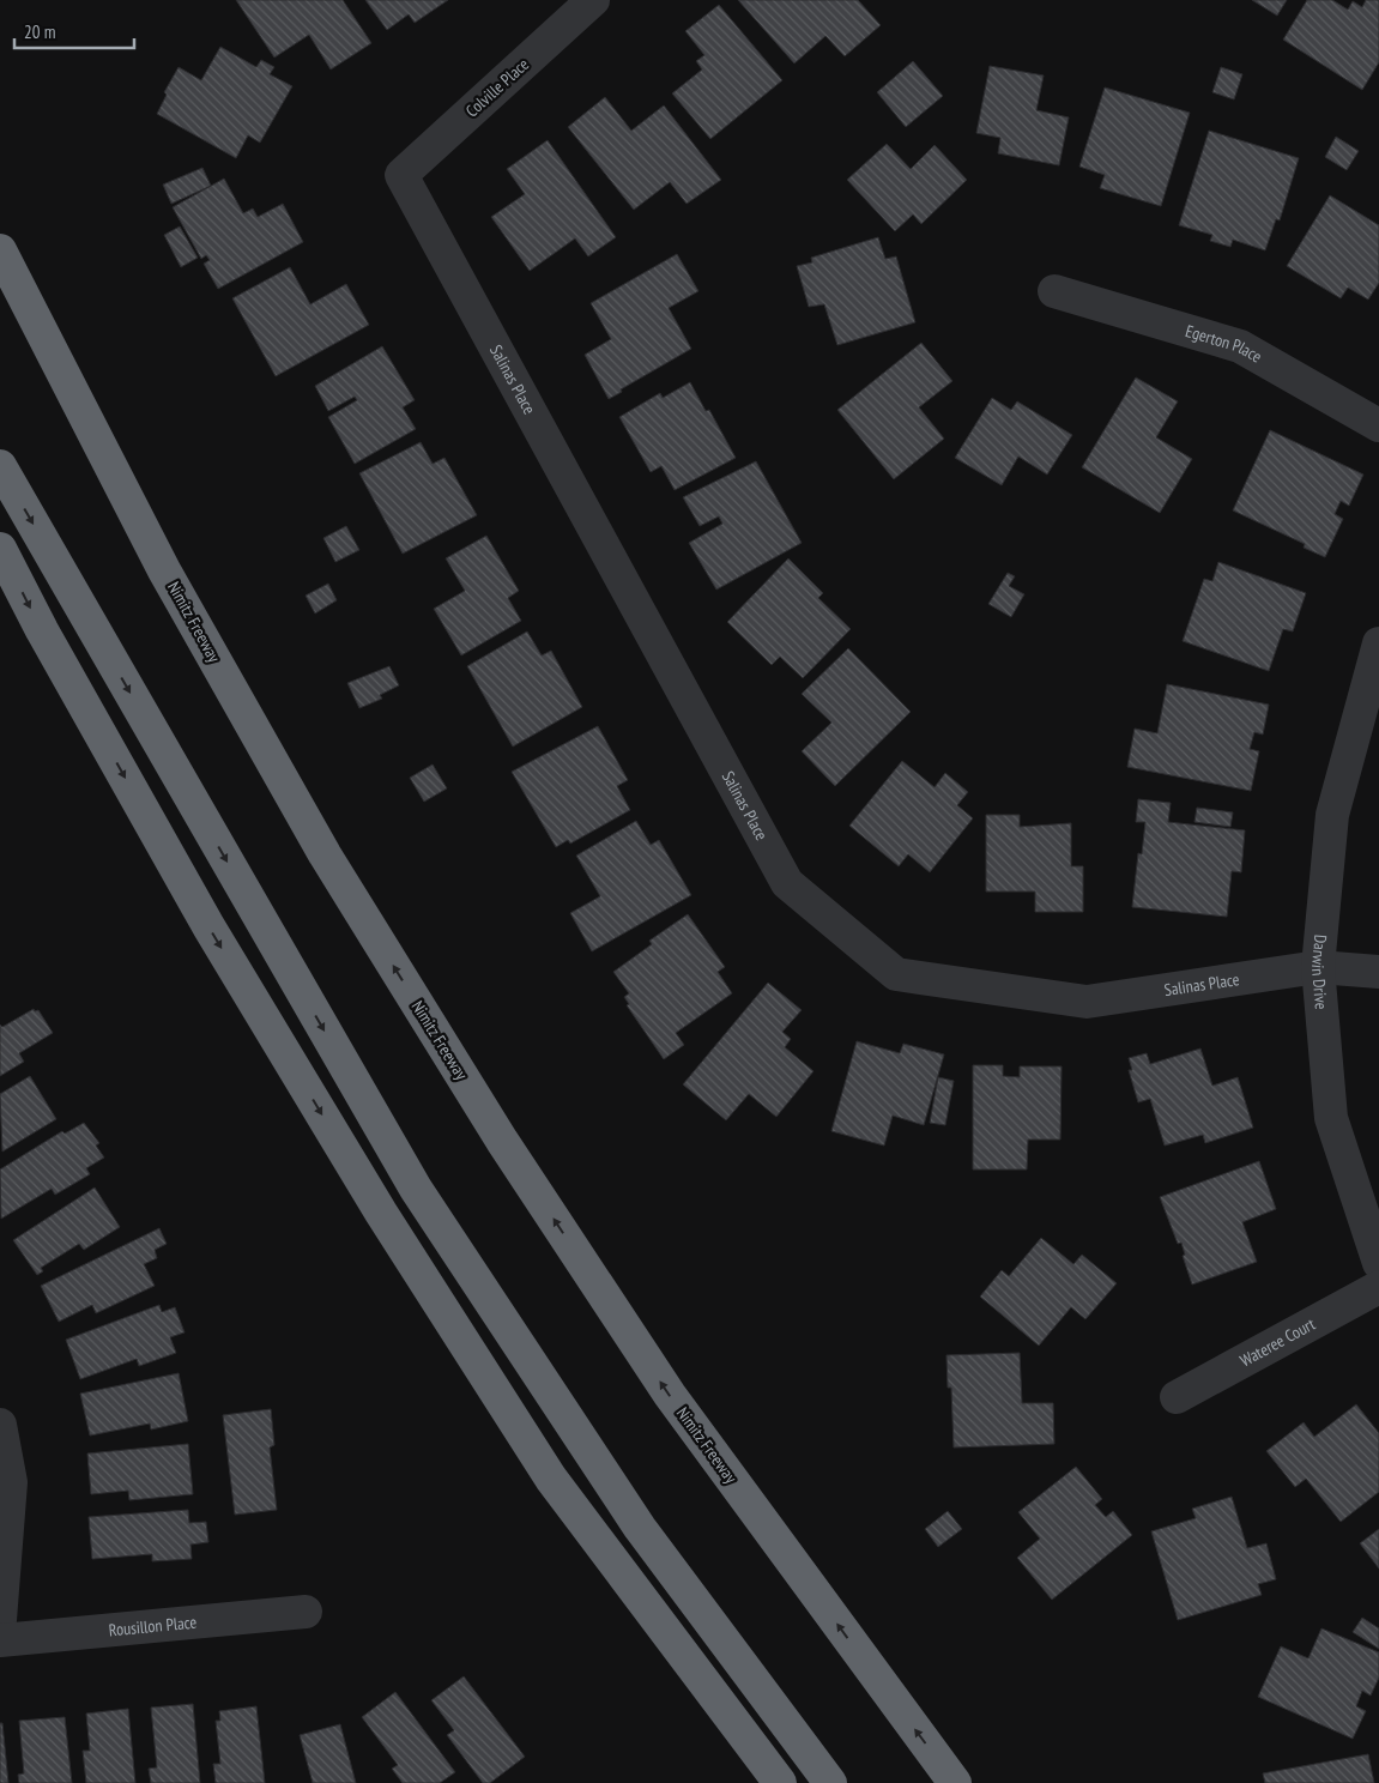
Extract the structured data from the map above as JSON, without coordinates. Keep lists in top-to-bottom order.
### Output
{
  "streets": {
    "highway": ["Nimitz Freeway"],
    "street": [
      "Colville Place",
      "Egerton Place",
      "Salinas Place",
      "Darwin Drive",
      "Wateree Court",
      "Rousillon Place"
    ]
  },
  "crossings": [
    ["Colville Place", "Salinas Place"],
    ["Salinas Place", "Darwin Drive"]
  ],
  "scale_bar": "20 m"
}
